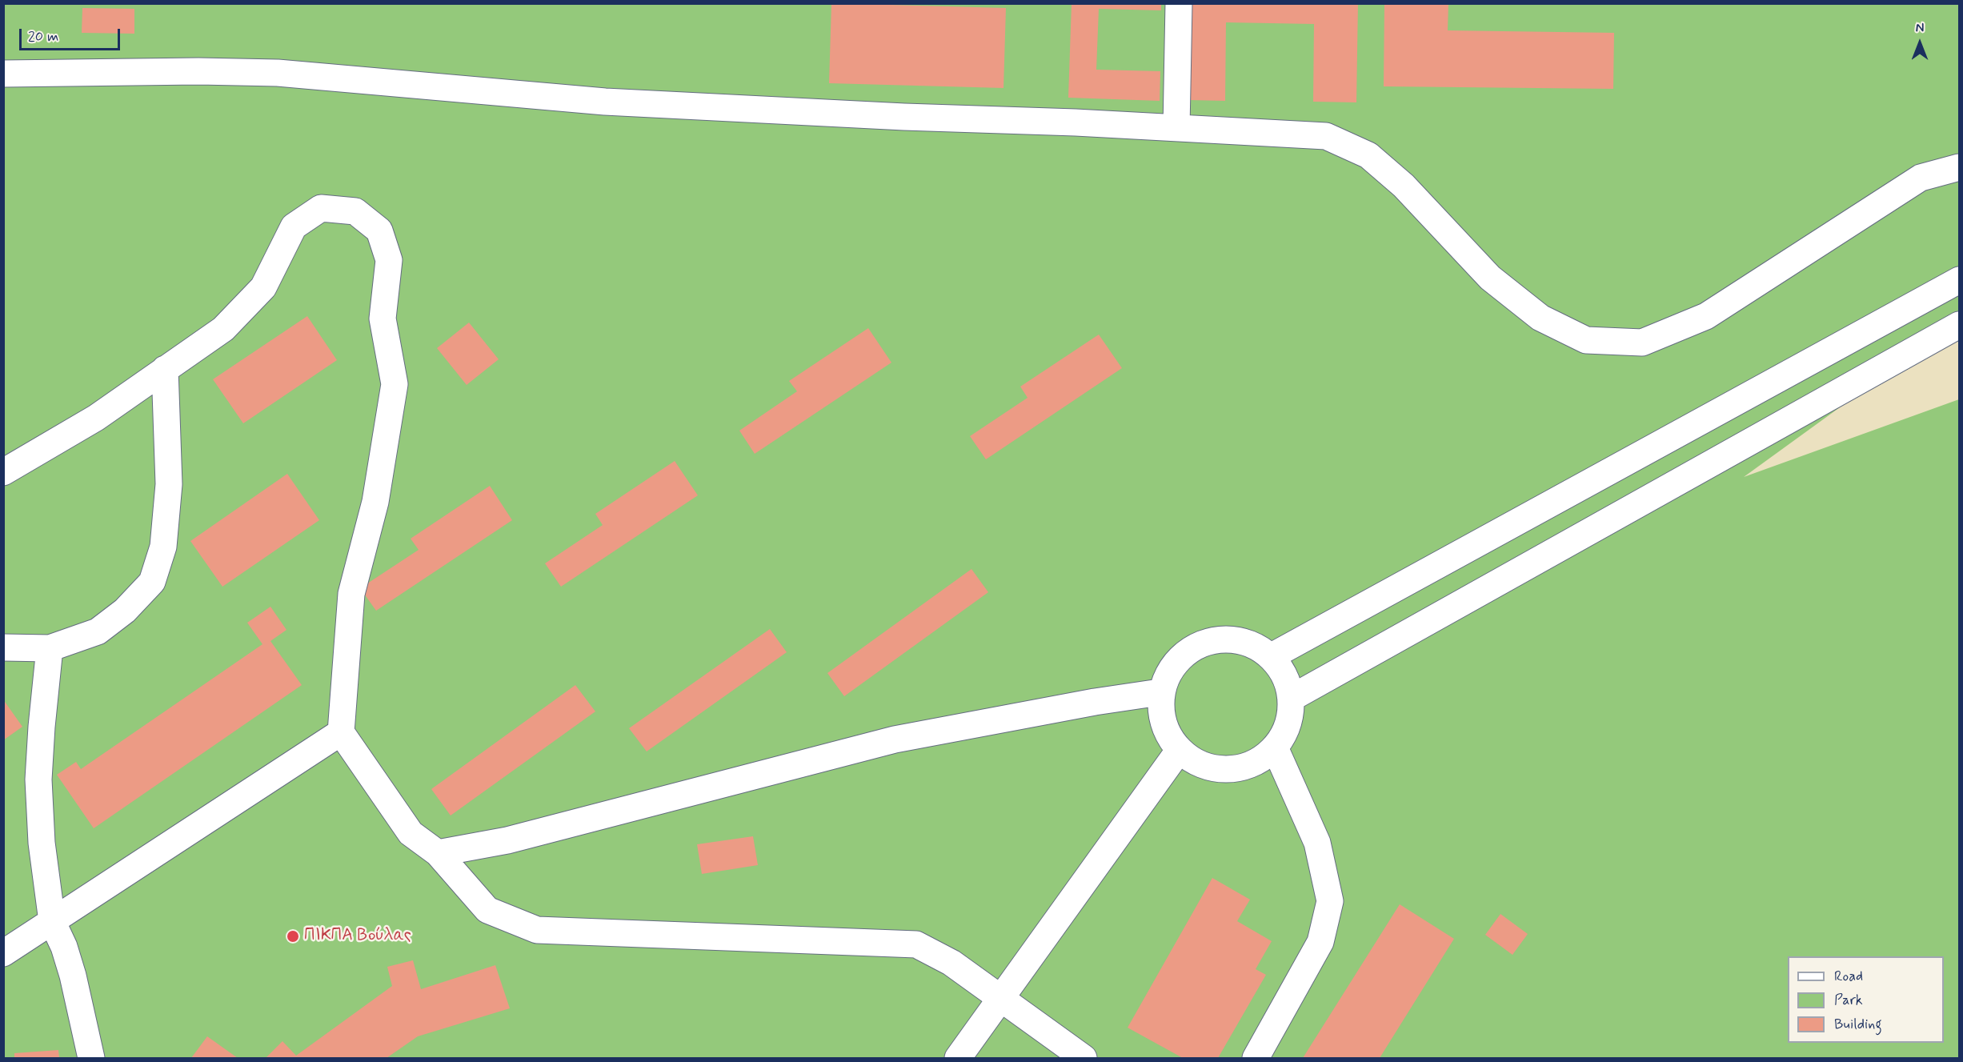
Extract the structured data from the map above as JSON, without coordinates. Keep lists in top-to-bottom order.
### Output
{
  "places": ["ΠΙΚΠΑ Βούλας"],
  "legend": ["Road", "Park", "Building"],
  "scale_bar": "20 m",
  "north": "top"
}
